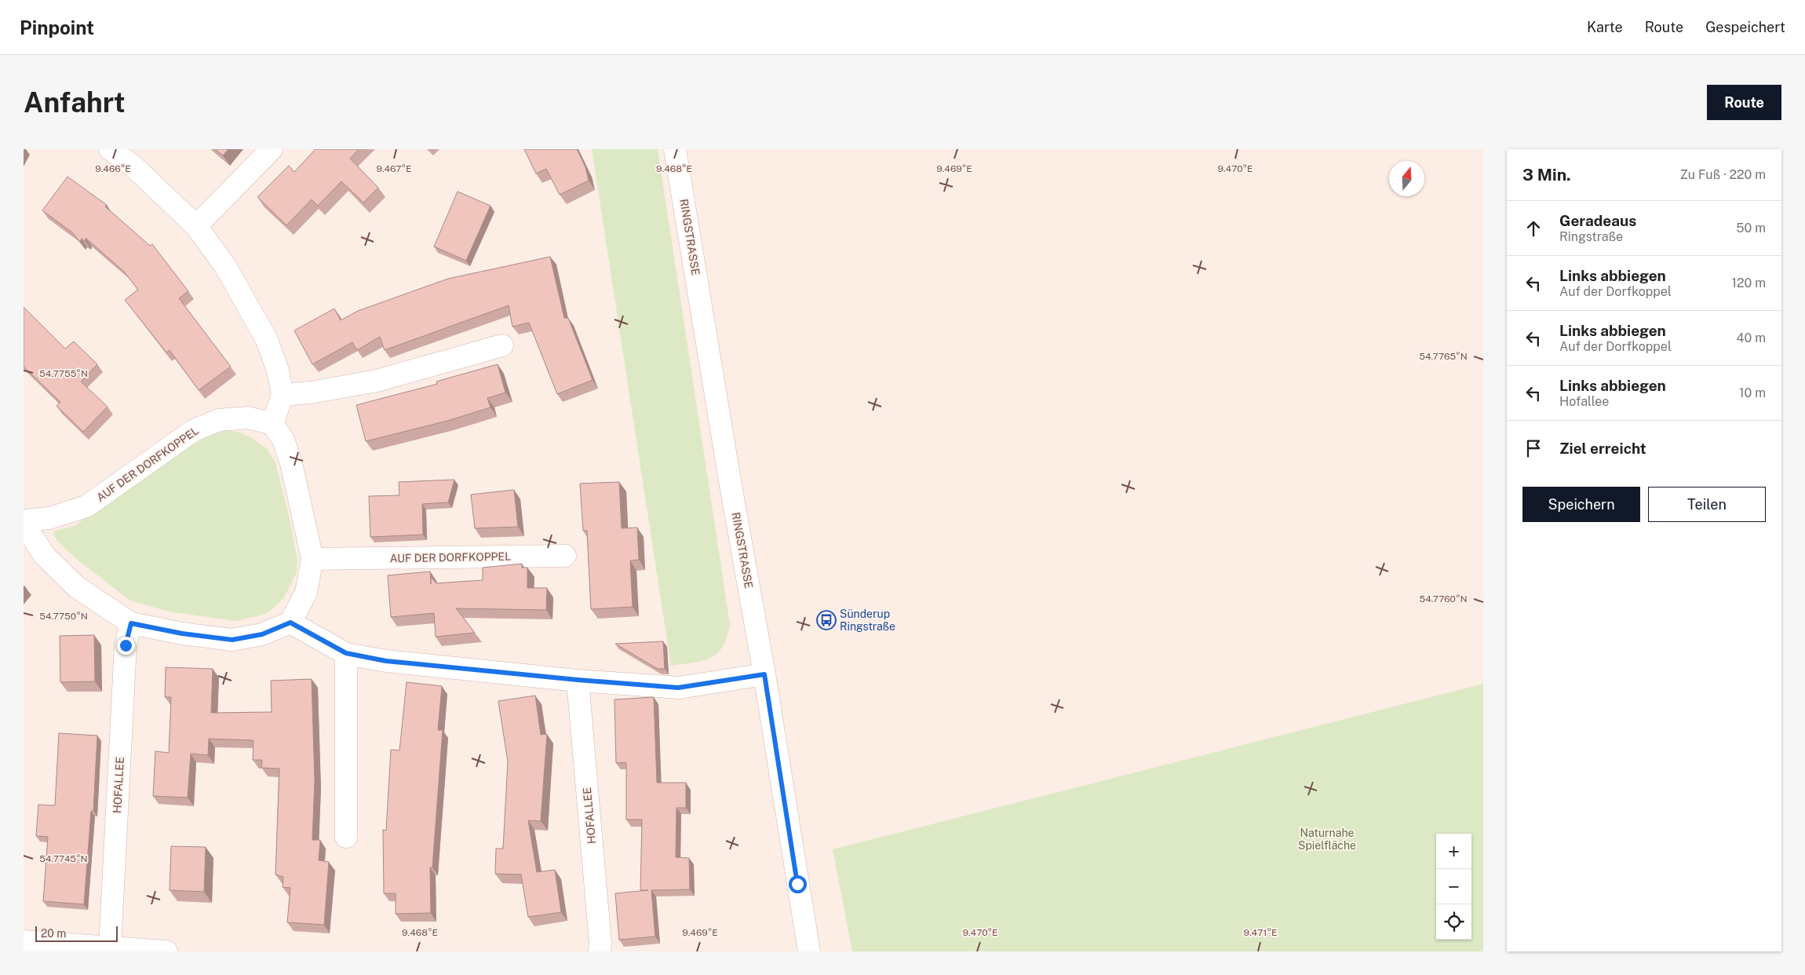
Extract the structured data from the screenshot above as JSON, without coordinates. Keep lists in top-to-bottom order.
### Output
{
  "streets": {
    "street": ["RINGSTRASSE", "AUF DER DORFKOPPEL", "HOFALLEE"]
  },
  "crossings": [
    ["AUF DER DORFKOPPEL", "HOFALLEE"]
  ],
  "parks": ["Naturnahe Spielfläche"],
  "places": {
    "bus stop": ["Sünderup Ringstraße"]
  },
  "scale_bar": "20 m",
  "north": "top",
  "page": {
    "header": "Pinpoint",
    "nav": ["Karte", "Route", "Gespeichert"],
    "buttons": [
      "Route",
      ["Speichern", "Teilen"]
    ],
    "title": "Anfahrt",
    "heading": ["3 Min.", "Zu Fuß · 220 m"],
    "list": [
      ["Geradeaus", "Ringstraße", "50 m"],
      ["Links abbiegen", "Auf der Dorfkoppel", "120 m"],
      ["Links abbiegen", "Auf der Dorfkoppel", "40 m"],
      ["Links abbiegen", "Hofallee", "10 m"],
      "Ziel erreicht"
    ],
    "map_buttons": ["+", "−"],
    "scale": "20 m"
  },
  "coordinates": [
    "9.466°E",
    "9.467°E",
    "9.468°E",
    "9.469°E",
    "9.470°E",
    "54.7765°N",
    "54.7755°N",
    "54.7760°N",
    "54.7750°N",
    "54.7745°N",
    "9.471°E"
  ]
}
